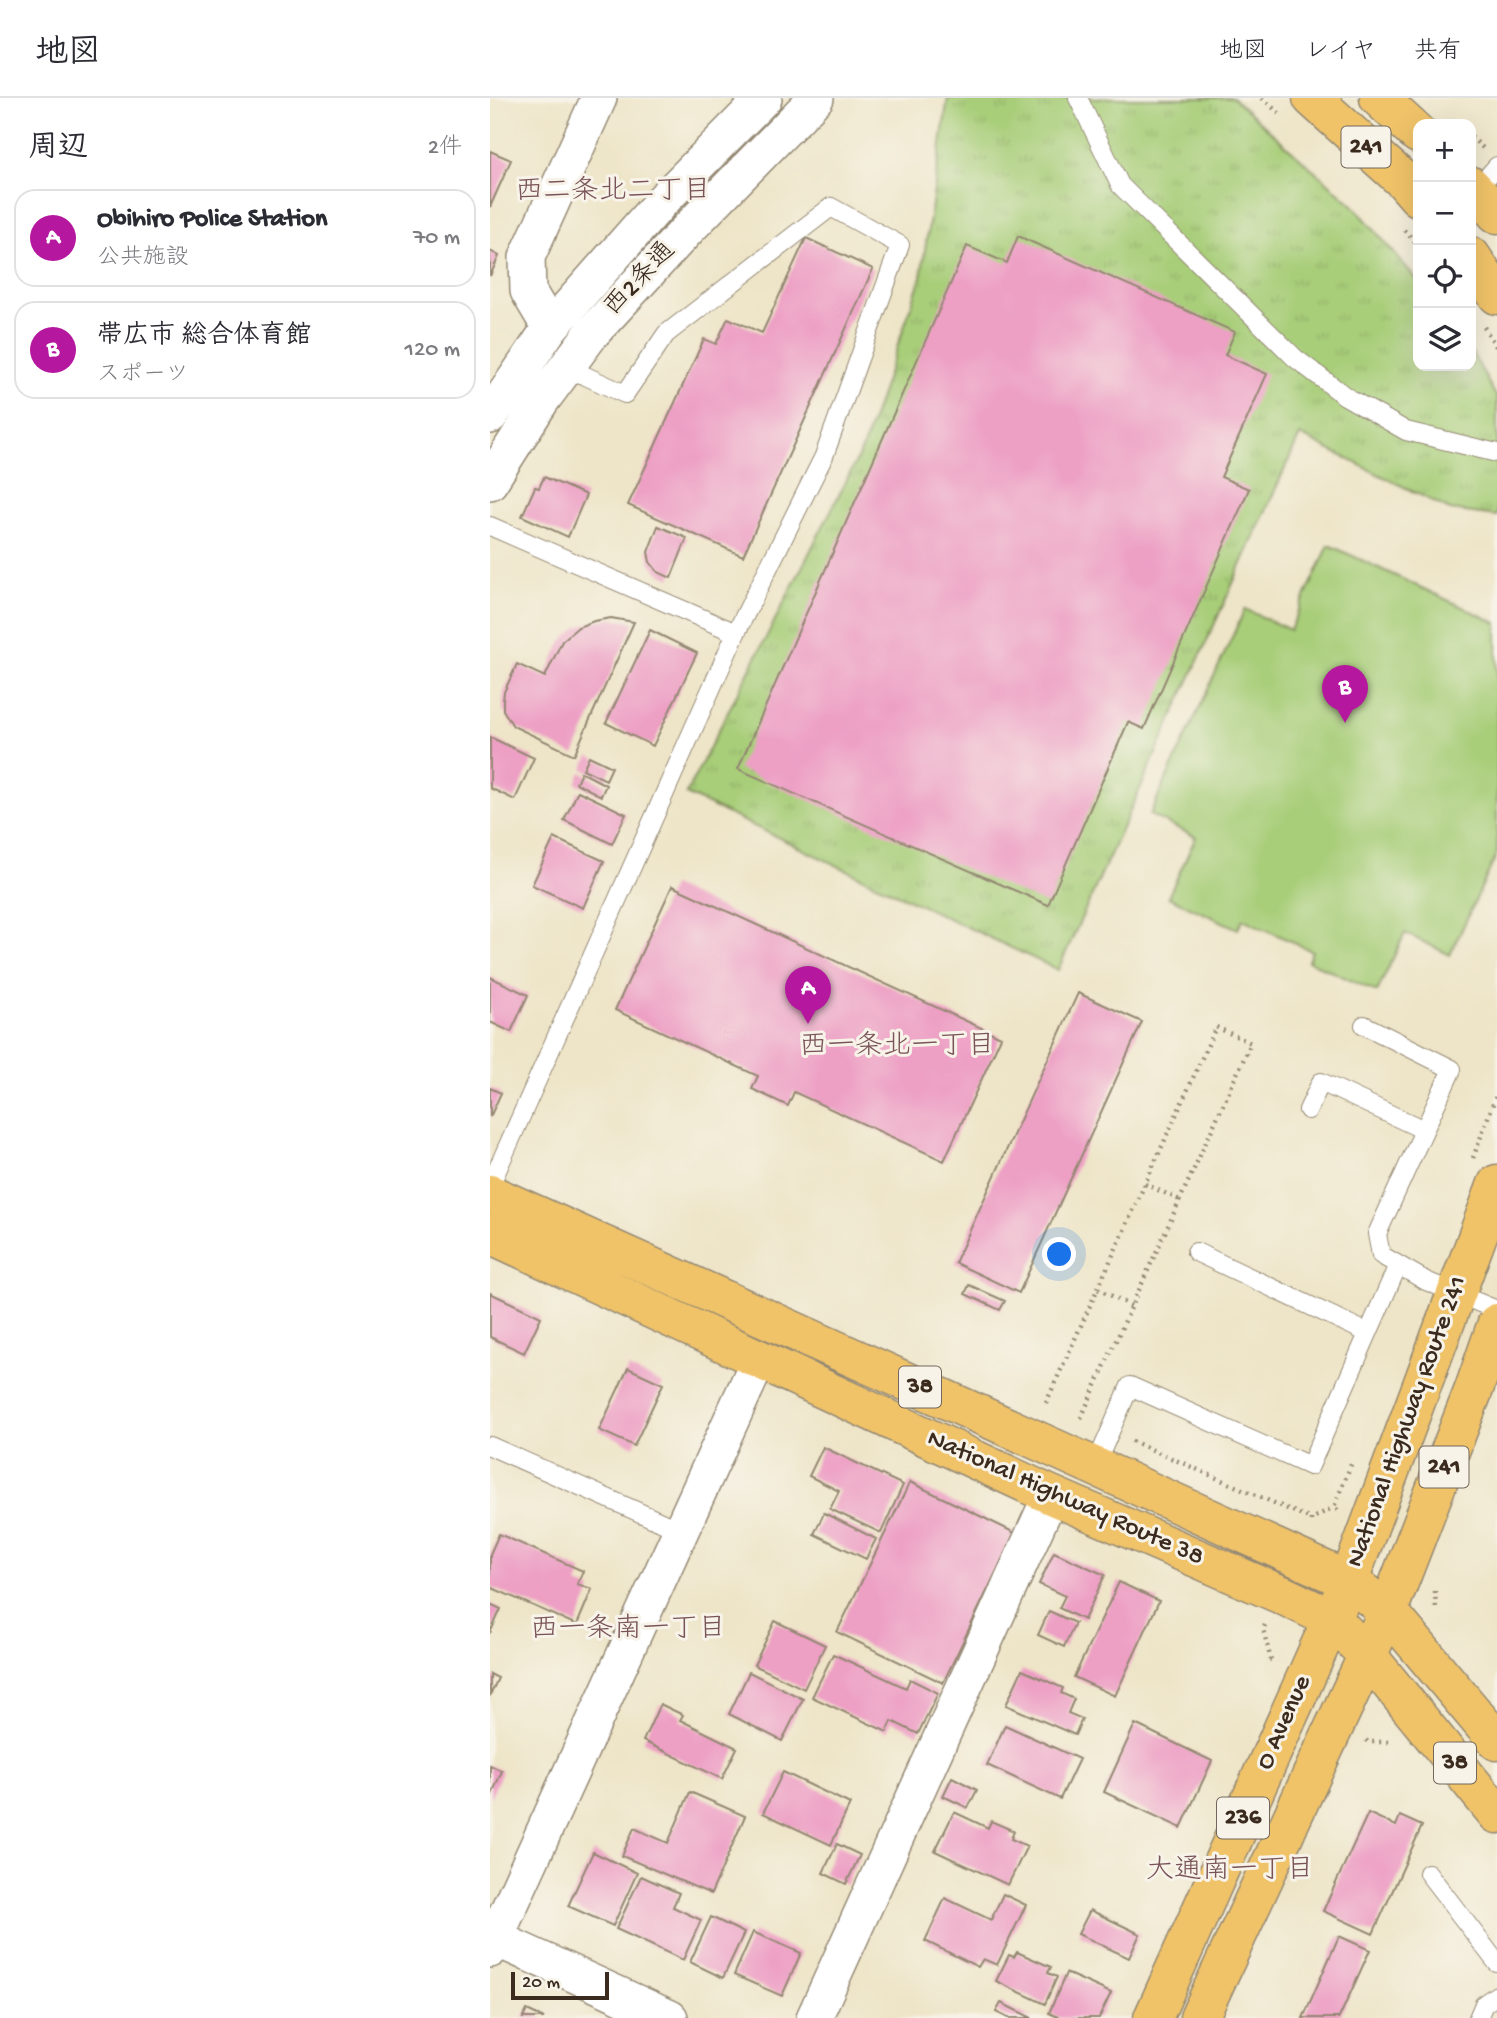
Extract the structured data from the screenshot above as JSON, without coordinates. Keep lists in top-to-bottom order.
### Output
{
  "streets": {
    "highway": [
      "241",
      "38",
      "National Highway Route 241",
      "National Highway Route 38",
      "O Avenue",
      "236"
    ],
    "street": ["西2条通"]
  },
  "crossings": [
    ["National Highway Route 241", "National Highway Route 38"],
    ["National Highway Route 241", "O Avenue"],
    ["National Highway Route 38", "O Avenue"]
  ],
  "districts": [
    "西二条北二丁目",
    "西一条北一丁目",
    "西一条南一丁目",
    "大通南一丁目"
  ],
  "scale_bar": "20 m",
  "page": {
    "header": "地図",
    "nav": ["地図", "レイヤ", "共有"],
    "heading": ["周辺", "2件"],
    "map_buttons": ["+", "−"],
    "list": [
      {
        "mark": "A",
        "name": "Obihiro Police Station",
        "note": "公共施設",
        "value": "70 m"
      },
      {
        "mark": "B",
        "name": "帯広市 総合体育館",
        "note": "スポーツ",
        "value": "120 m"
      }
    ],
    "pins": ["B", "A"],
    "scale": "20 m"
  }
}
